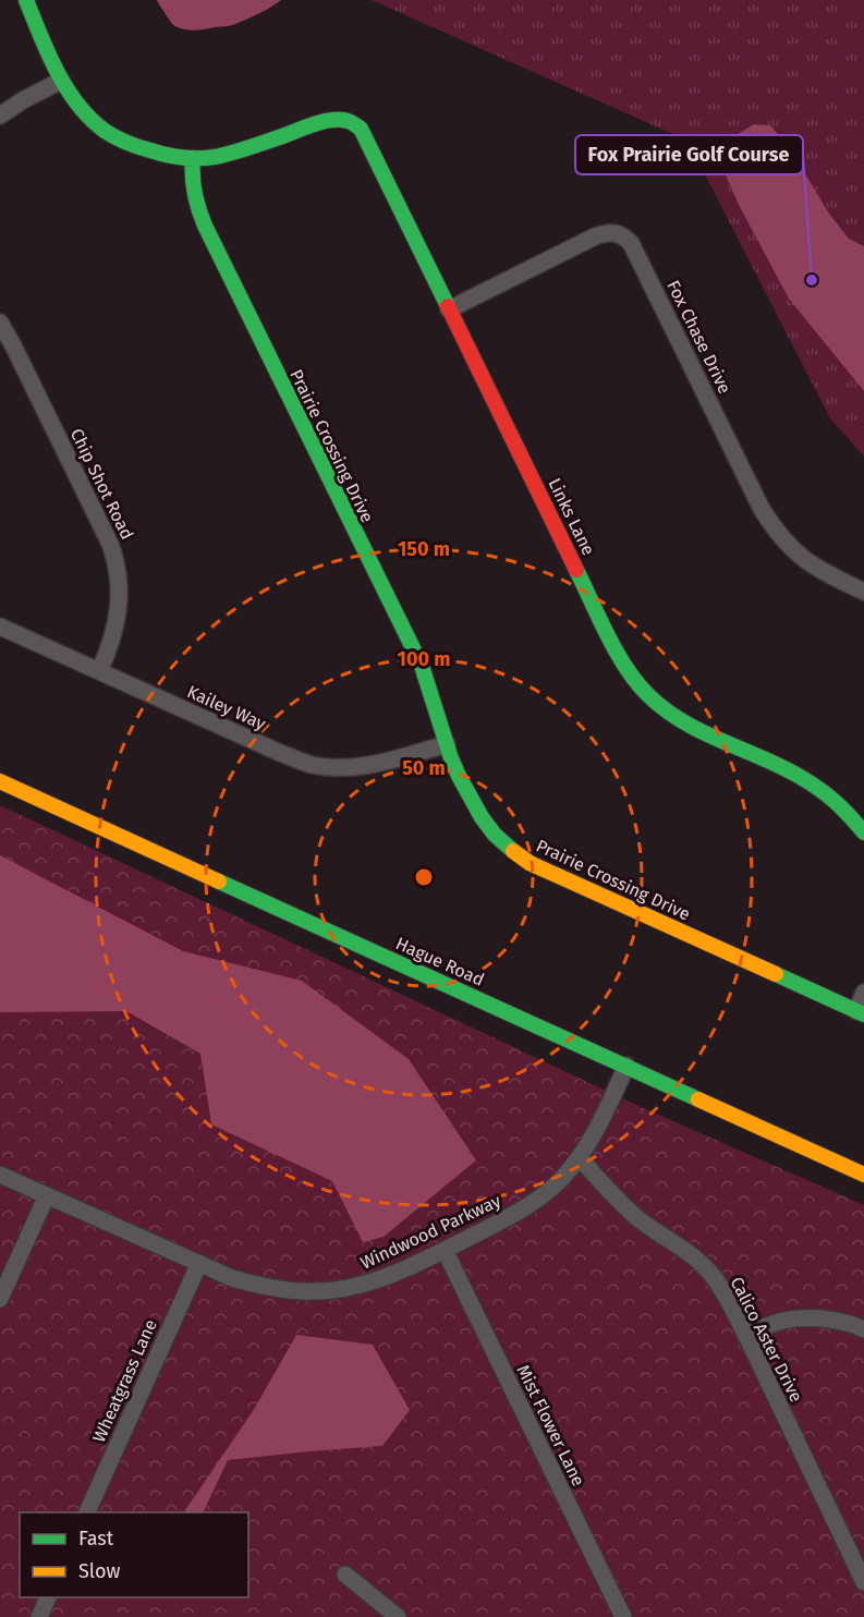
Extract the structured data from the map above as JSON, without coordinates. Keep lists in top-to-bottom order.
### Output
{
  "streets": {
    "street": [
      "Fox Chase Drive",
      "Prairie Crossing Drive",
      "Chip Shot Road",
      "Links Lane",
      "Kailey Way",
      "Hague Road",
      "Windwood Parkway",
      "Calico Aster Drive",
      "Wheatgrass Lane",
      "Mist Flower Lane"
    ]
  },
  "crossings": [
    ["Fox Chase Drive", "Links Lane"],
    ["Prairie Crossing Drive", "Links Lane"],
    ["Prairie Crossing Drive", "Kailey Way"],
    ["Chip Shot Road", "Kailey Way"],
    ["Hague Road", "Windwood Parkway"],
    ["Windwood Parkway", "Calico Aster Drive"],
    ["Windwood Parkway", "Wheatgrass Lane"],
    ["Windwood Parkway", "Mist Flower Lane"]
  ],
  "places": ["Fox Prairie Golf Course"],
  "legend": ["Fast", "Slow"],
  "rings": ["150 m", "100 m", "50 m"]
}
